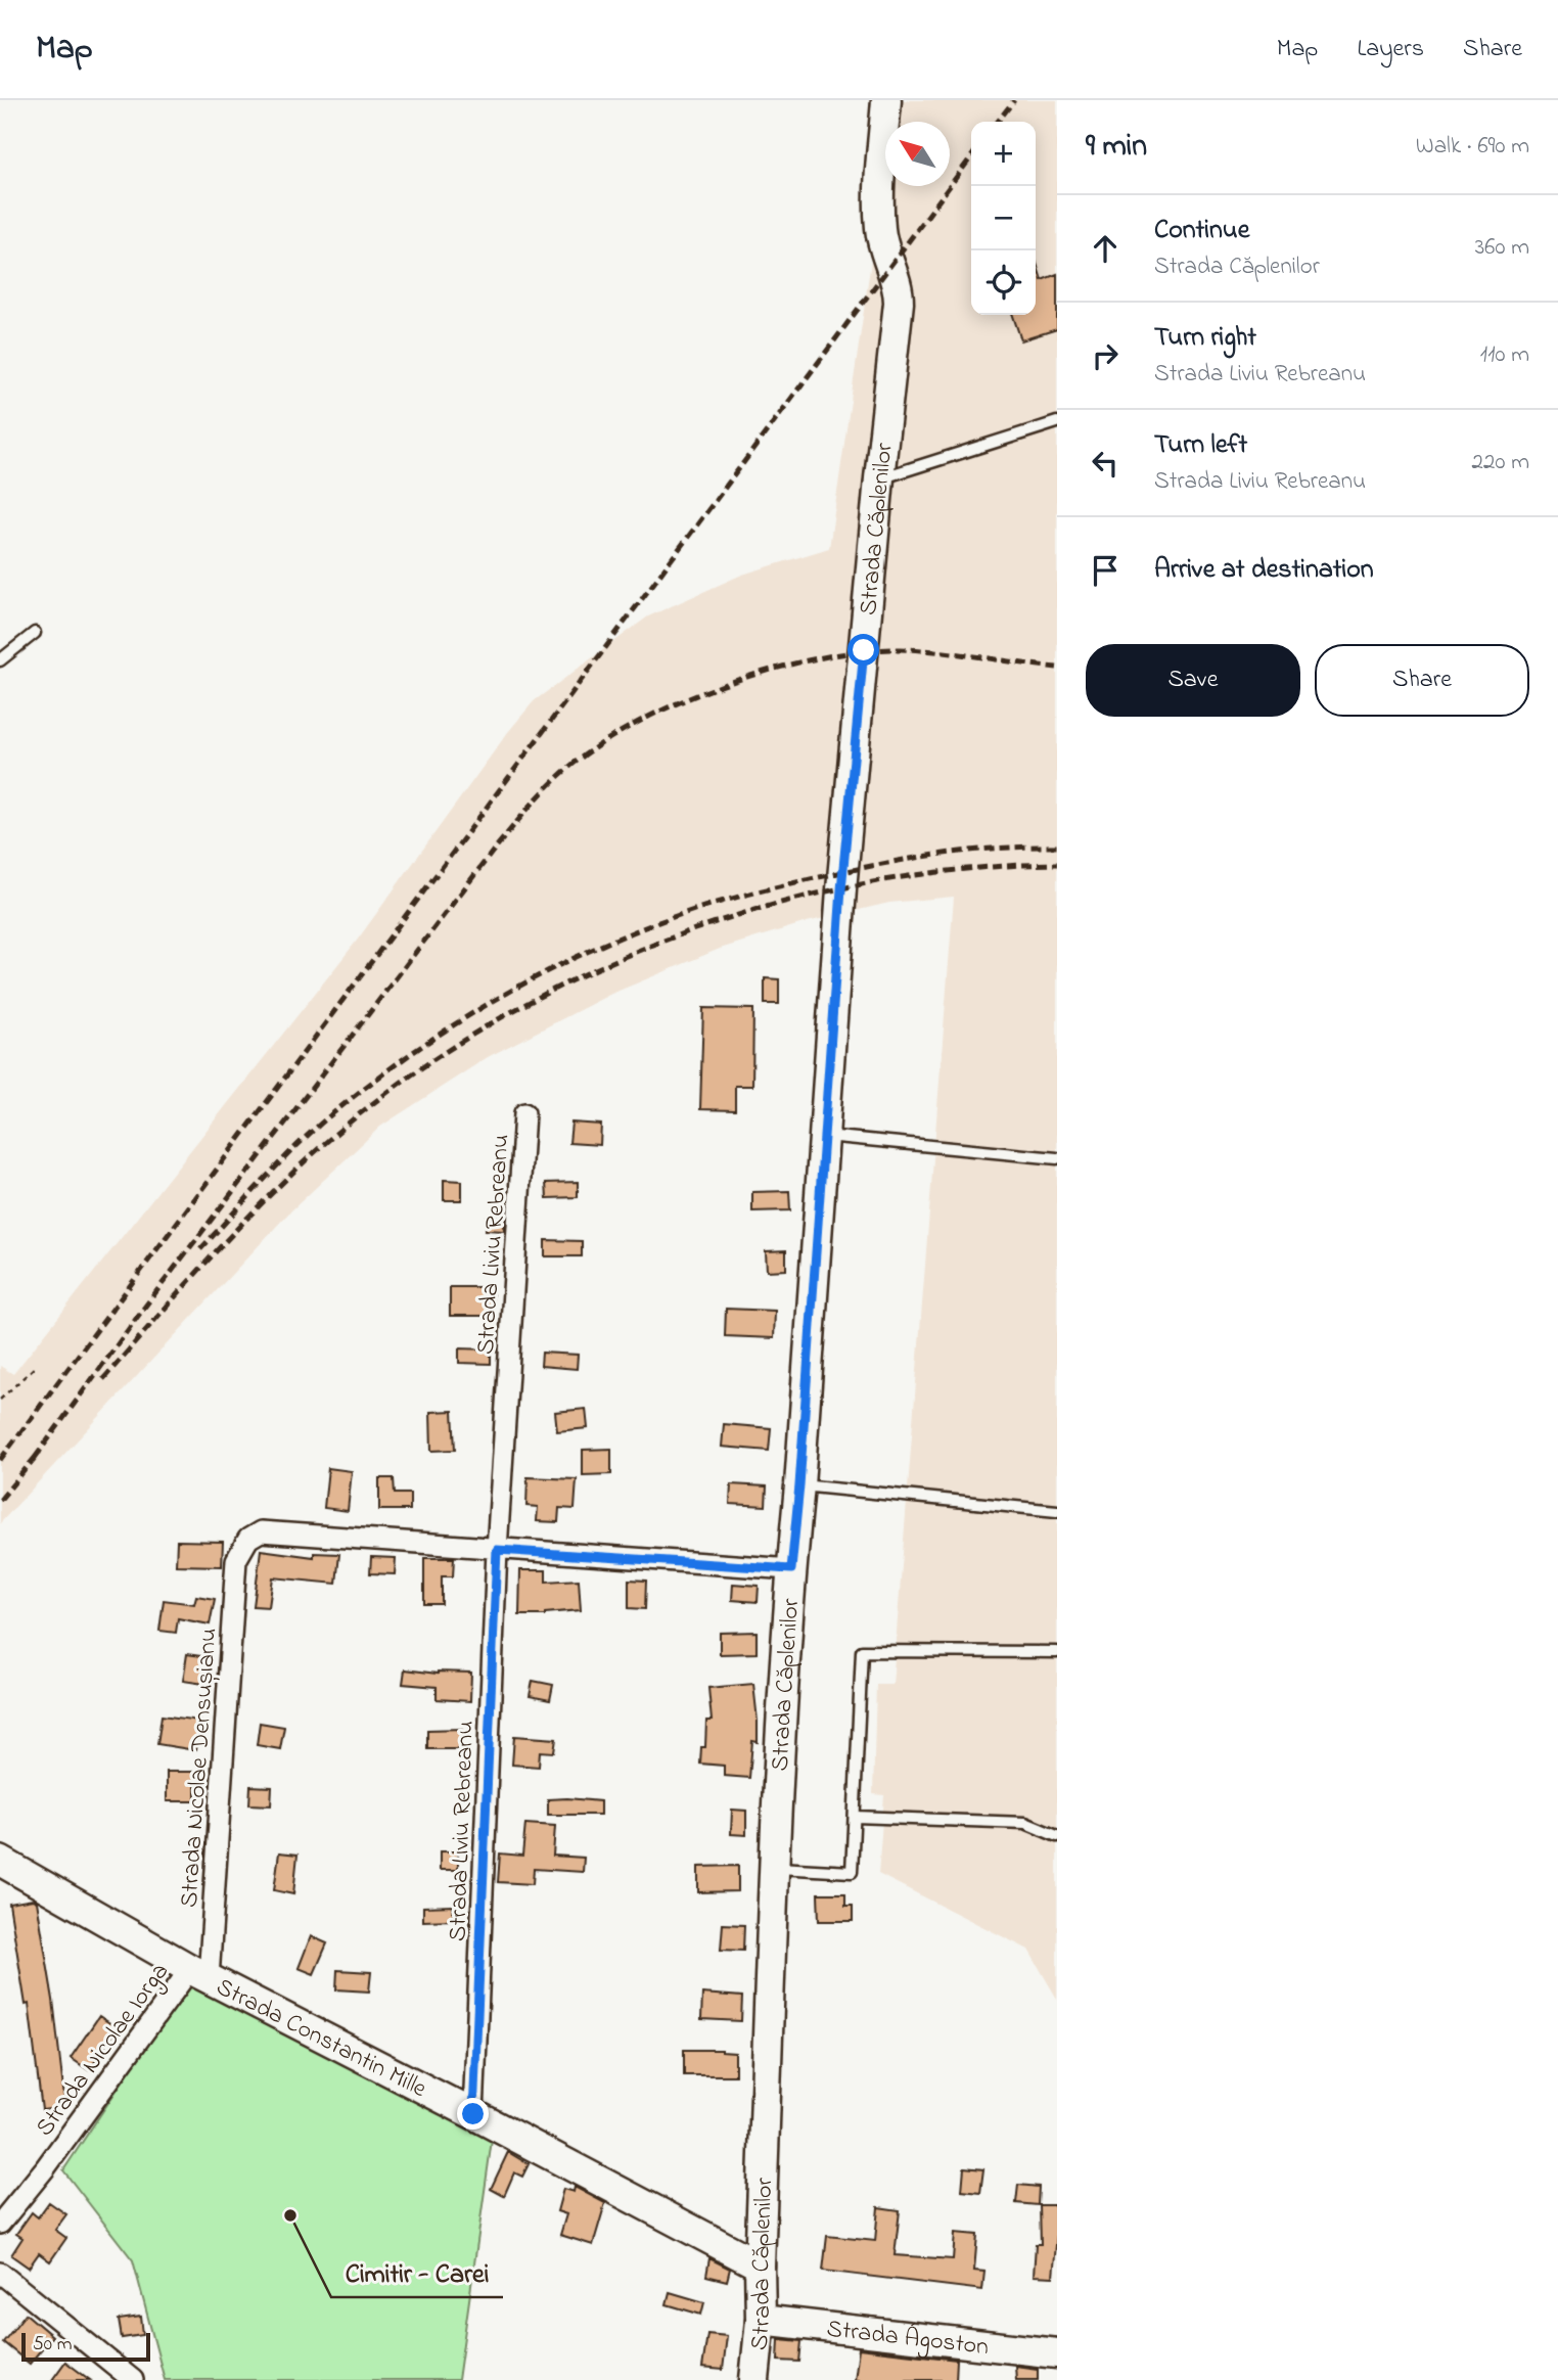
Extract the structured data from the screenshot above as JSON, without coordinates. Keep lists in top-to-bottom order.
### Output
{
  "streets": {
    "street": [
      "Strada Căplenilor",
      "Strada Liviu Rebreanu",
      "Strada Nicolae Densușianu",
      "Strada Constantin Mille",
      "Strada Nicolae Iorga",
      "Strada Ágoston"
    ]
  },
  "crossings": [
    ["Strada Căplenilor", "Strada Constantin Mille"],
    ["Strada Căplenilor", "Strada Ágoston"],
    ["Strada Liviu Rebreanu", "Strada Nicolae Densușianu"],
    ["Strada Liviu Rebreanu", "Strada Constantin Mille"],
    ["Strada Nicolae Densușianu", "Strada Constantin Mille"],
    ["Strada Nicolae Densușianu", "Strada Nicolae Iorga"],
    ["Strada Constantin Mille", "Strada Nicolae Iorga"]
  ],
  "places": ["Cimitir - Carei"],
  "scale_bar": "50 m",
  "north": "top left",
  "page": {
    "header": "Map",
    "nav": ["Map", "Layers", "Share"],
    "heading": ["9 min", "Walk · 690 m"],
    "map_buttons": ["+", "−"],
    "list": [
      ["Continue", "Strada Căplenilor", "360 m"],
      ["Turn right", "Strada Liviu Rebreanu", "110 m"],
      ["Turn left", "Strada Liviu Rebreanu", "220 m"],
      "Arrive at destination"
    ],
    "buttons": ["Save", "Share"],
    "scale": "50 m"
  }
}
